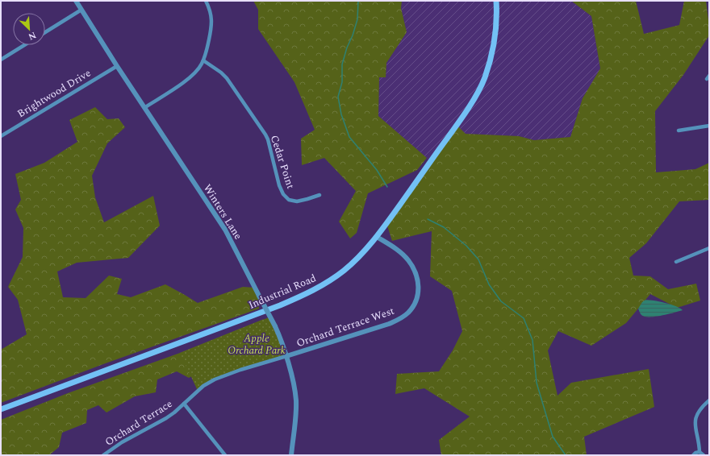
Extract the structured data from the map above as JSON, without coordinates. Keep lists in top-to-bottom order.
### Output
{
  "streets": {
    "main road": ["Industrial Road"],
    "street": [
      "Brightwood Drive",
      "Cedar Point",
      "Winters Lane",
      "Orchard Terrace West",
      "Orchard Terrace"
    ]
  },
  "crossings": [
    ["Brightwood Drive", "Winters Lane"],
    ["Winters Lane", "Orchard Terrace West"],
    ["Winters Lane", "Orchard Terrace"],
    ["Industrial Road", "Orchard Terrace West"],
    ["Orchard Terrace West", "Orchard Terrace"]
  ],
  "parks": ["Apple Orchard Park"],
  "north": "bottom right"
}
